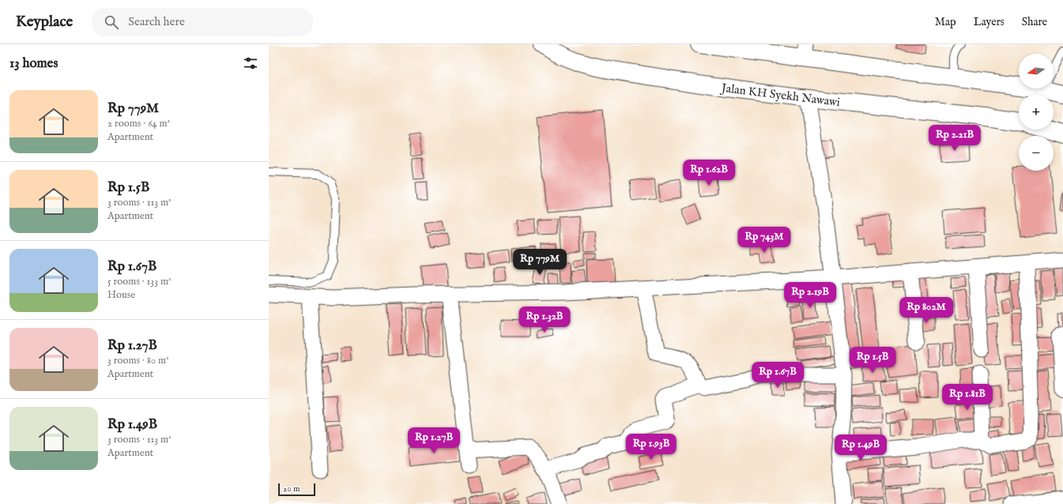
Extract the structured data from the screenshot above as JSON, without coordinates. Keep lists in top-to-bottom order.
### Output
{
  "streets": {
    "main road": ["Jalan KH Syekh Nawawi"]
  },
  "scale_bar": "20 m",
  "north": "left",
  "page": {
    "header": "Keyplace",
    "search": "Search here",
    "nav": ["Map", "Layers", "Share"],
    "heading": "13 homes",
    "map_buttons": ["+", "−"],
    "list": [
      {
        "name": "Rp 779M",
        "note": "2 rooms · 64 m² · Apartment"
      },
      {
        "name": "Rp 1.5B",
        "note": "3 rooms · 113 m² · Apartment"
      },
      {
        "name": "Rp 1.67B",
        "note": "5 rooms · 133 m² · House"
      },
      {
        "name": "Rp 1.27B",
        "note": "3 rooms · 80 m² · Apartment"
      },
      {
        "name": "Rp 1.49B",
        "note": "3 rooms · 113 m² · Apartment"
      }
    ],
    "price": [
      "Rp 2.21B",
      "Rp 1.62B",
      "Rp 743M",
      "Rp 779M",
      "Rp 2.19B",
      "Rp 802M",
      "Rp 1.32B",
      "Rp 1.5B",
      "Rp 1.67B",
      "Rp 1.81B",
      "Rp 1.27B",
      "Rp 1.93B",
      "Rp 1.49B"
    ],
    "scale": "20 m"
  }
}
